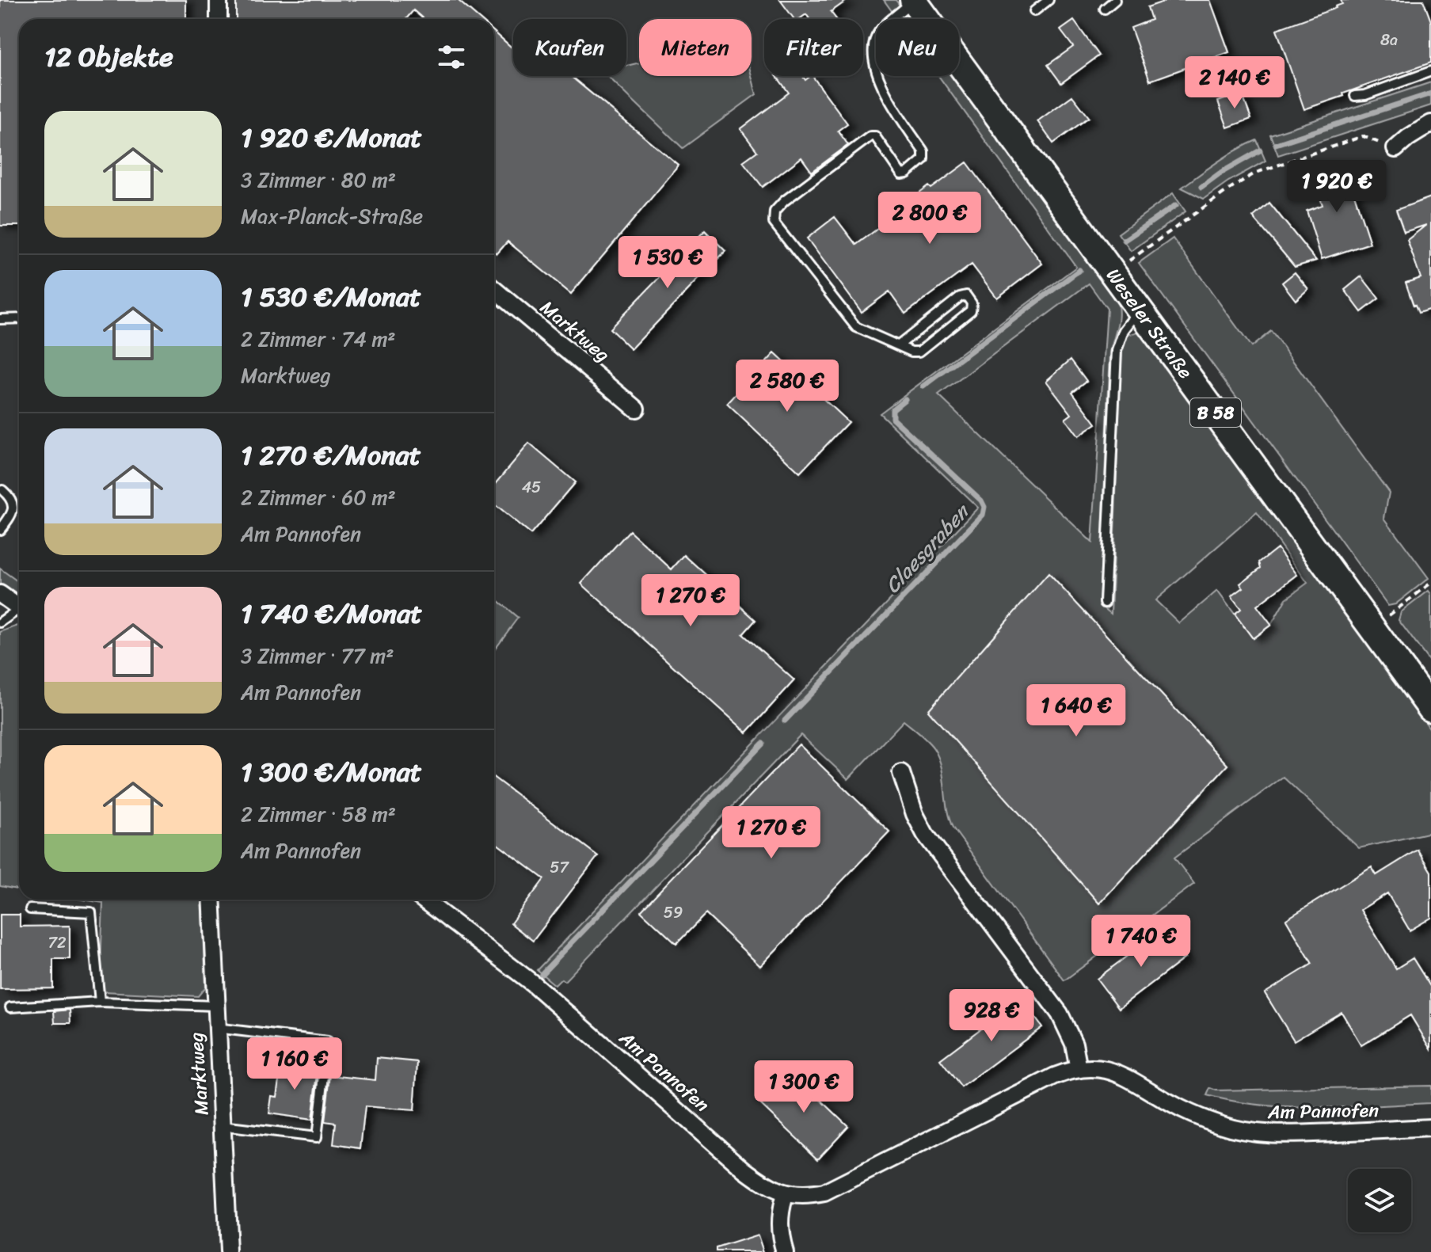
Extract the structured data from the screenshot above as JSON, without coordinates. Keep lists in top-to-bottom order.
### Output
{
  "streets": {
    "main road": ["Weseler Straße", "B 58"],
    "street": ["Marktweg", "Am Pannofen"]
  },
  "water": ["Claesgraben"],
  "house_numbers": [
    "8a",
    "45",
    "57",
    "59",
    "72"
  ],
  "page": {
    "chip": [
      "Kaufen",
      "Mieten",
      "Filter",
      "Neu"
    ],
    "heading": "12 Objekte",
    "price": [
      "2 140 €",
      "1 920 €",
      "2 800 €",
      "1 530 €",
      "2 580 €",
      "1 270 €",
      "1 640 €",
      "1 270 €",
      "1 740 €",
      "928 €",
      "1 160 €",
      "1 300 €"
    ],
    "list": [
      {
        "name": "1 920 €/Monat",
        "note": "3 Zimmer · 80 m² · Max-Planck-Straße"
      },
      {
        "name": "1 530 €/Monat",
        "note": "2 Zimmer · 74 m² · Marktweg"
      },
      {
        "name": "1 270 €/Monat",
        "note": "2 Zimmer · 60 m² · Am Pannofen"
      },
      {
        "name": "1 740 €/Monat",
        "note": "3 Zimmer · 77 m² · Am Pannofen"
      },
      {
        "name": "1 300 €/Monat",
        "note": "2 Zimmer · 58 m² · Am Pannofen"
      }
    ]
  }
}
